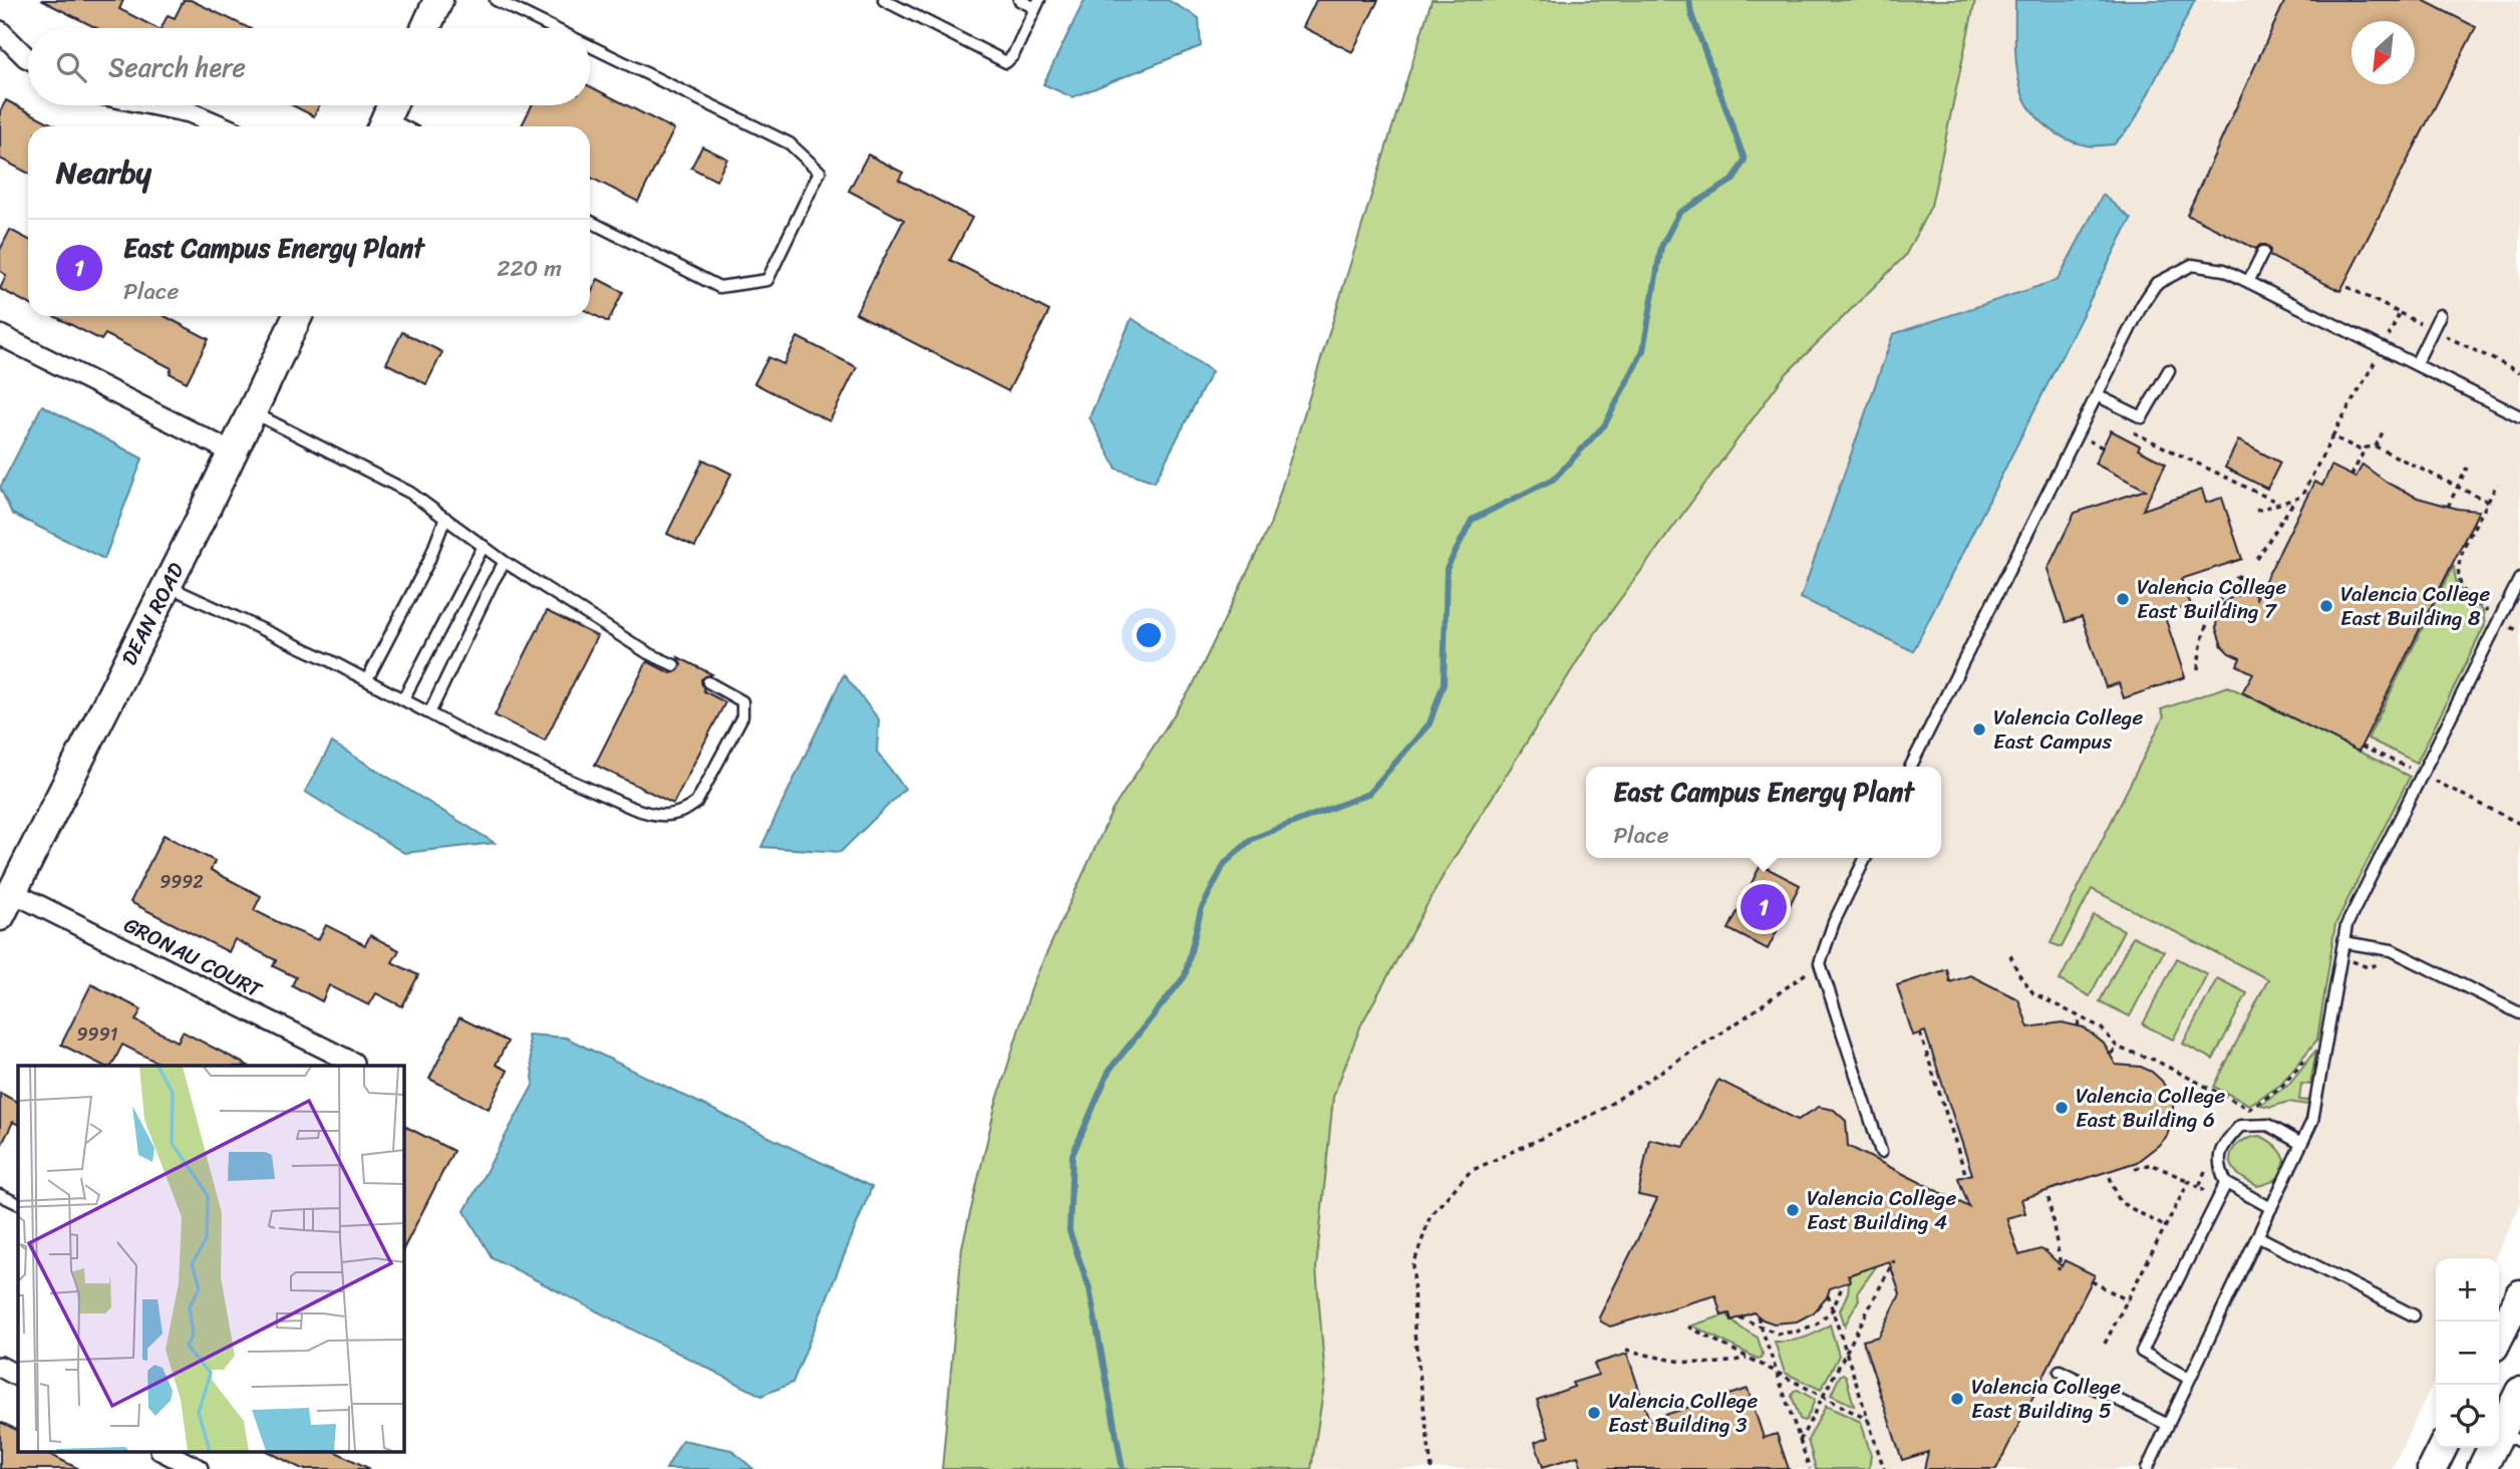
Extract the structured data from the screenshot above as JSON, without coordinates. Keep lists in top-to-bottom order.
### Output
{
  "streets": {
    "main road": ["DEAN ROAD"],
    "street": ["GRONAU COURT"]
  },
  "crossings": [
    ["DEAN ROAD", "GRONAU COURT"]
  ],
  "places": [
    "Valencia College East Building 7",
    "Valencia College East Building 8",
    "Valencia College East Campus",
    "Valencia College East Building 6",
    "Valencia College East Building 4",
    "Valencia College East Building 5",
    "Valencia College East Building 3"
  ],
  "house_numbers": ["9992", "9991"],
  "north": "bottom left",
  "page": {
    "search": "Search here",
    "heading": "Nearby",
    "list": [
      {
        "mark": "1",
        "name": "East Campus Energy Plant",
        "note": "Place",
        "value": "220 m"
      }
    ],
    "popup": ["East Campus Energy Plant", "Place"],
    "pins": "1",
    "map_buttons": ["+", "−"]
  }
}
